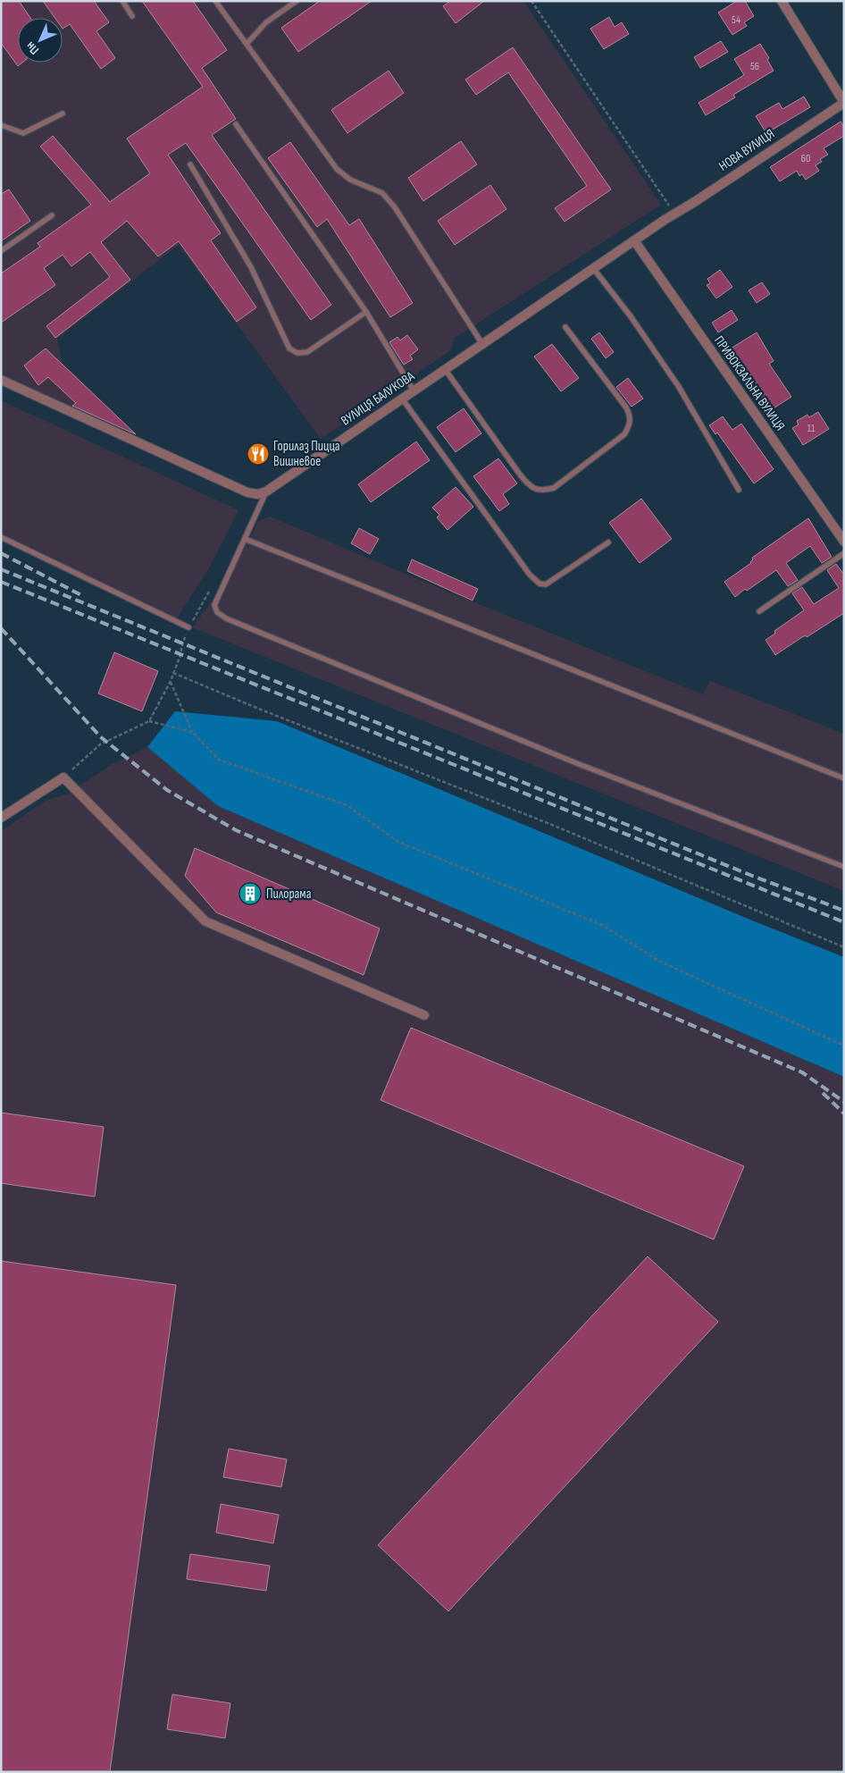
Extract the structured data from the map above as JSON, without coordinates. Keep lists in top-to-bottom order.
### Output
{
  "streets": {
    "street": ["НОВА ВУЛИЦЯ", "ПРИВОКЗАЛЬНА ВУЛИЦЯ", "ВУЛИЦЯ БАЛУКОВА"]
  },
  "crossings": [
    ["НОВА ВУЛИЦЯ", "ПРИВОКЗАЛЬНА ВУЛИЦЯ"],
    ["НОВА ВУЛИЦЯ", "ВУЛИЦЯ БАЛУКОВА"],
    ["ПРИВОКЗАЛЬНА ВУЛИЦЯ", "ВУЛИЦЯ БАЛУКОВА"]
  ],
  "places": {
    "restaurant": ["Горилаз Пицца Вишневое"],
    "building": ["Пилорама"]
  },
  "house_numbers": [
    "54",
    "56",
    "60",
    "11"
  ],
  "north": "bottom left"
}
